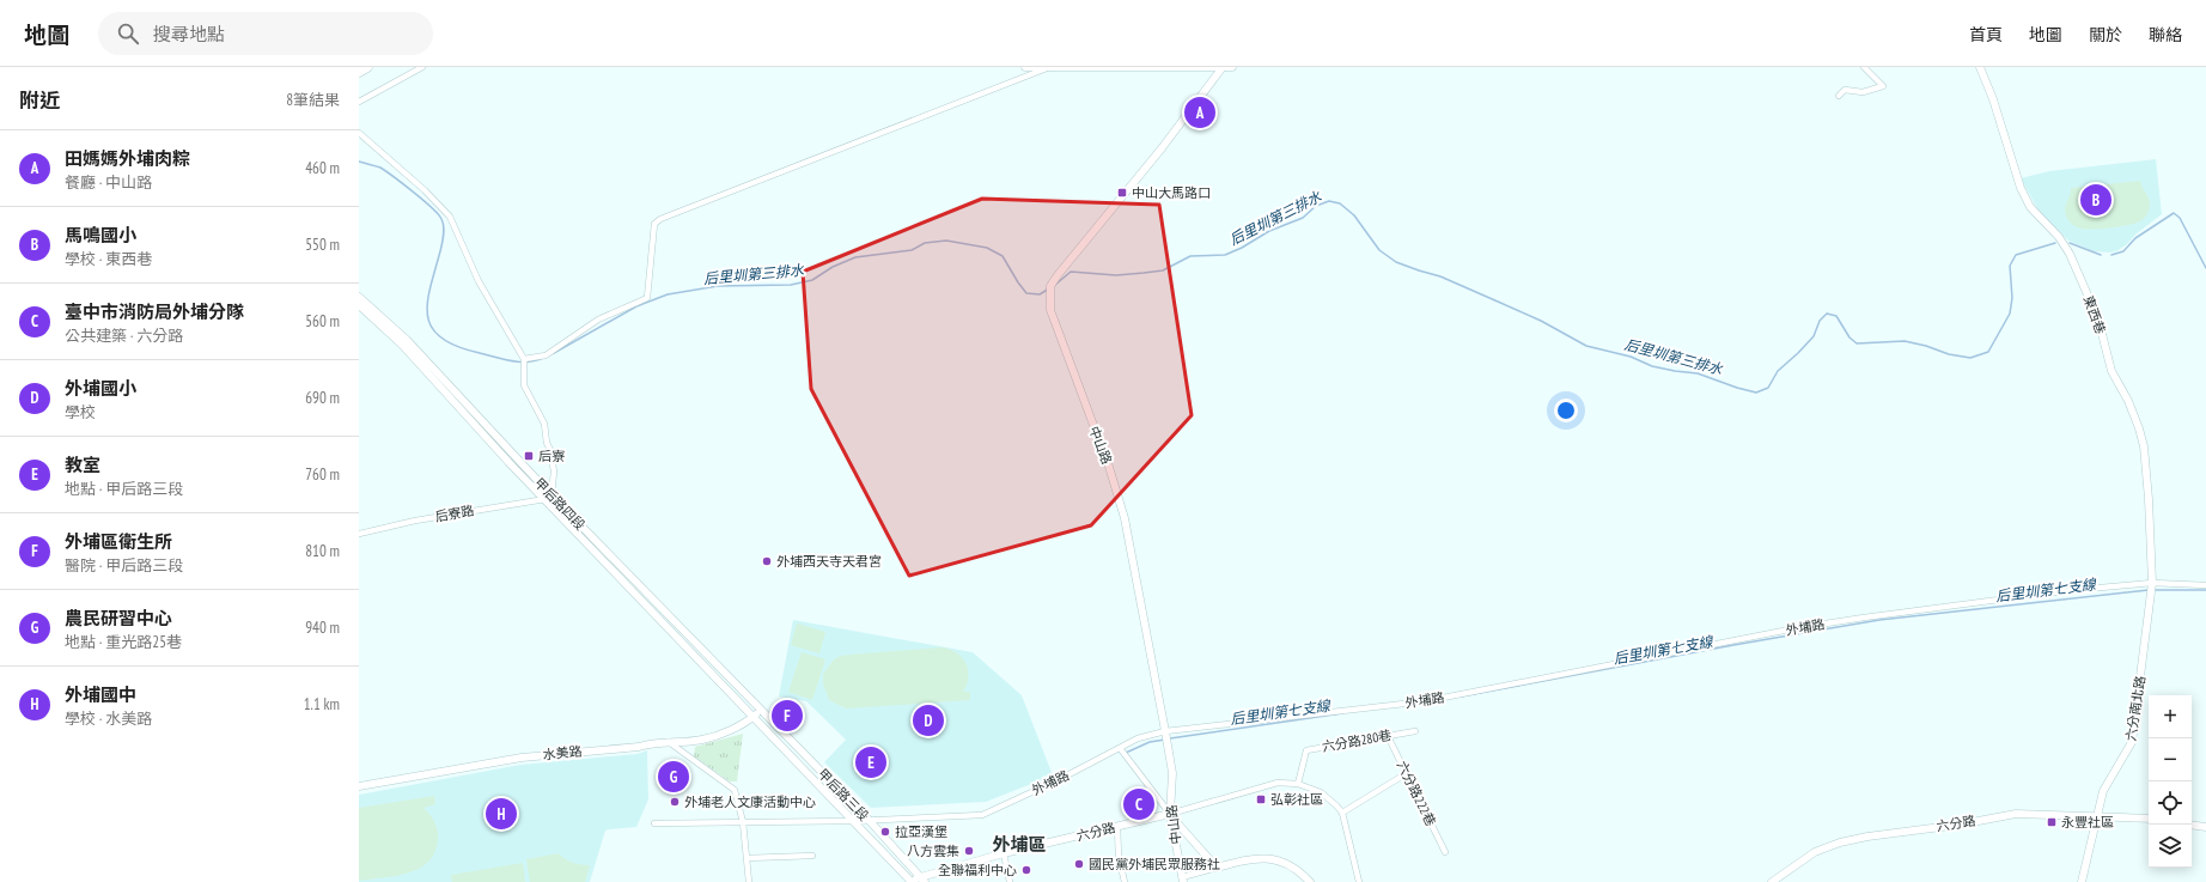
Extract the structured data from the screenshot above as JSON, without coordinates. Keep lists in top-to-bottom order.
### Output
{
  "streets": {
    "street": [
      "東西巷",
      "中山路",
      "甲后路四段",
      "后寮路",
      "外埔路",
      "六分南北路",
      "六分路280巷",
      "水美路",
      "六分路222巷",
      "甲后路三段",
      "六分路"
    ]
  },
  "crossings": [
    ["東西巷", "外埔路"],
    ["東西巷", "六分南北路"],
    ["中山路", "外埔路"],
    ["中山路", "六分路"],
    ["甲后路四段", "后寮路"],
    ["甲后路四段", "水美路"],
    ["甲后路四段", "甲后路三段"],
    ["外埔路", "六分南北路"],
    ["外埔路", "甲后路三段"],
    ["六分南北路", "六分路"],
    ["六分路280巷", "六分路222巷"],
    ["水美路", "甲后路三段"],
    ["甲后路三段", "六分路"]
  ],
  "districts": ["外埔區"],
  "water": ["后里圳第三排水", "后里圳第七支線"],
  "places": {
    "transit": [
      "中山大馬路口",
      "后寮",
      "弘彰社區",
      "永豐社區"
    ],
    "other": [
      "外埔西天寺天君宮",
      "外埔老人文康活動中心",
      "拉亞漢堡",
      "八方雲集",
      "國民黨外埔民眾服務社",
      "全聯福利中心"
    ]
  },
  "page": {
    "header": "地圖",
    "search": "搜尋地點",
    "nav": [
      "首頁",
      "地圖",
      "關於",
      "聯絡"
    ],
    "heading": ["附近", "8筆結果"],
    "pins": [
      "A",
      "B",
      "F",
      "D",
      "E",
      "G",
      "C",
      "H"
    ],
    "list": [
      {
        "mark": "A",
        "name": "田媽媽外埔肉粽",
        "note": "餐廳 · 中山路",
        "value": "460 m"
      },
      {
        "mark": "B",
        "name": "馬鳴國小",
        "note": "學校 · 東西巷",
        "value": "550 m"
      },
      {
        "mark": "C",
        "name": "臺中市消防局外埔分隊",
        "note": "公共建築 · 六分路",
        "value": "560 m"
      },
      {
        "mark": "D",
        "name": "外埔國小",
        "note": "學校",
        "value": "690 m"
      },
      {
        "mark": "E",
        "name": "教室",
        "note": "地點 · 甲后路三段",
        "value": "760 m"
      },
      {
        "mark": "F",
        "name": "外埔區衛生所",
        "note": "醫院 · 甲后路三段",
        "value": "810 m"
      },
      {
        "mark": "G",
        "name": "農民研習中心",
        "note": "地點 · 重光路25巷",
        "value": "940 m"
      },
      {
        "mark": "H",
        "name": "外埔國中",
        "note": "學校 · 水美路",
        "value": "1.1 km"
      }
    ],
    "map_buttons": ["+", "−"]
  }
}
